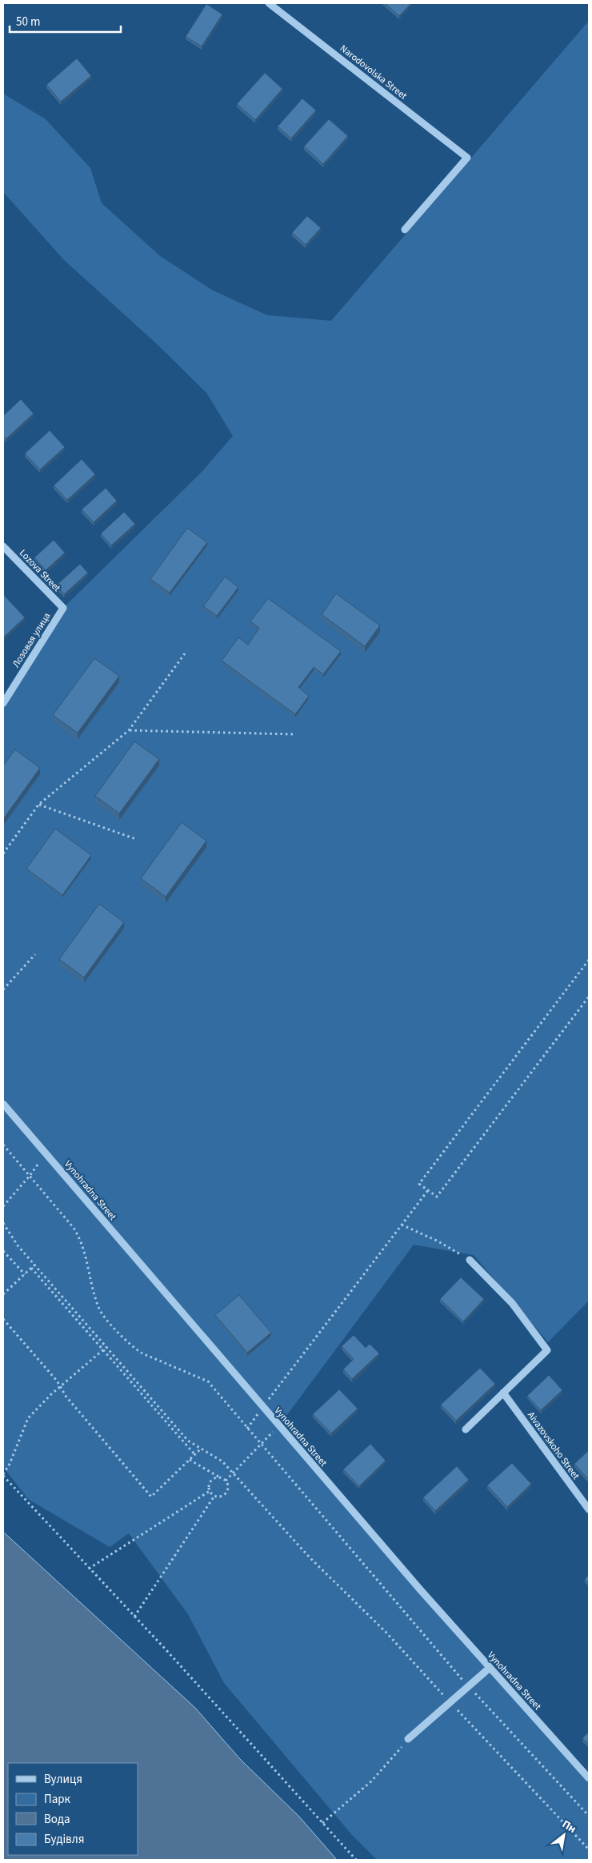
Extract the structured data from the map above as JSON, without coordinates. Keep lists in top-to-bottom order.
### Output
{
  "streets": {
    "street": [
      "Narodovolska Street",
      "Lozova Street",
      "Лозовая улица",
      "Vynohradna Street",
      "Aivazovskoho Street"
    ]
  },
  "crossings": [
    ["Lozova Street", "Лозовая улица"]
  ],
  "legend": [
    "Вулиця",
    "Парк",
    "Вода",
    "Будівля"
  ],
  "scale_bar": "50 m",
  "north": "top right"
}
